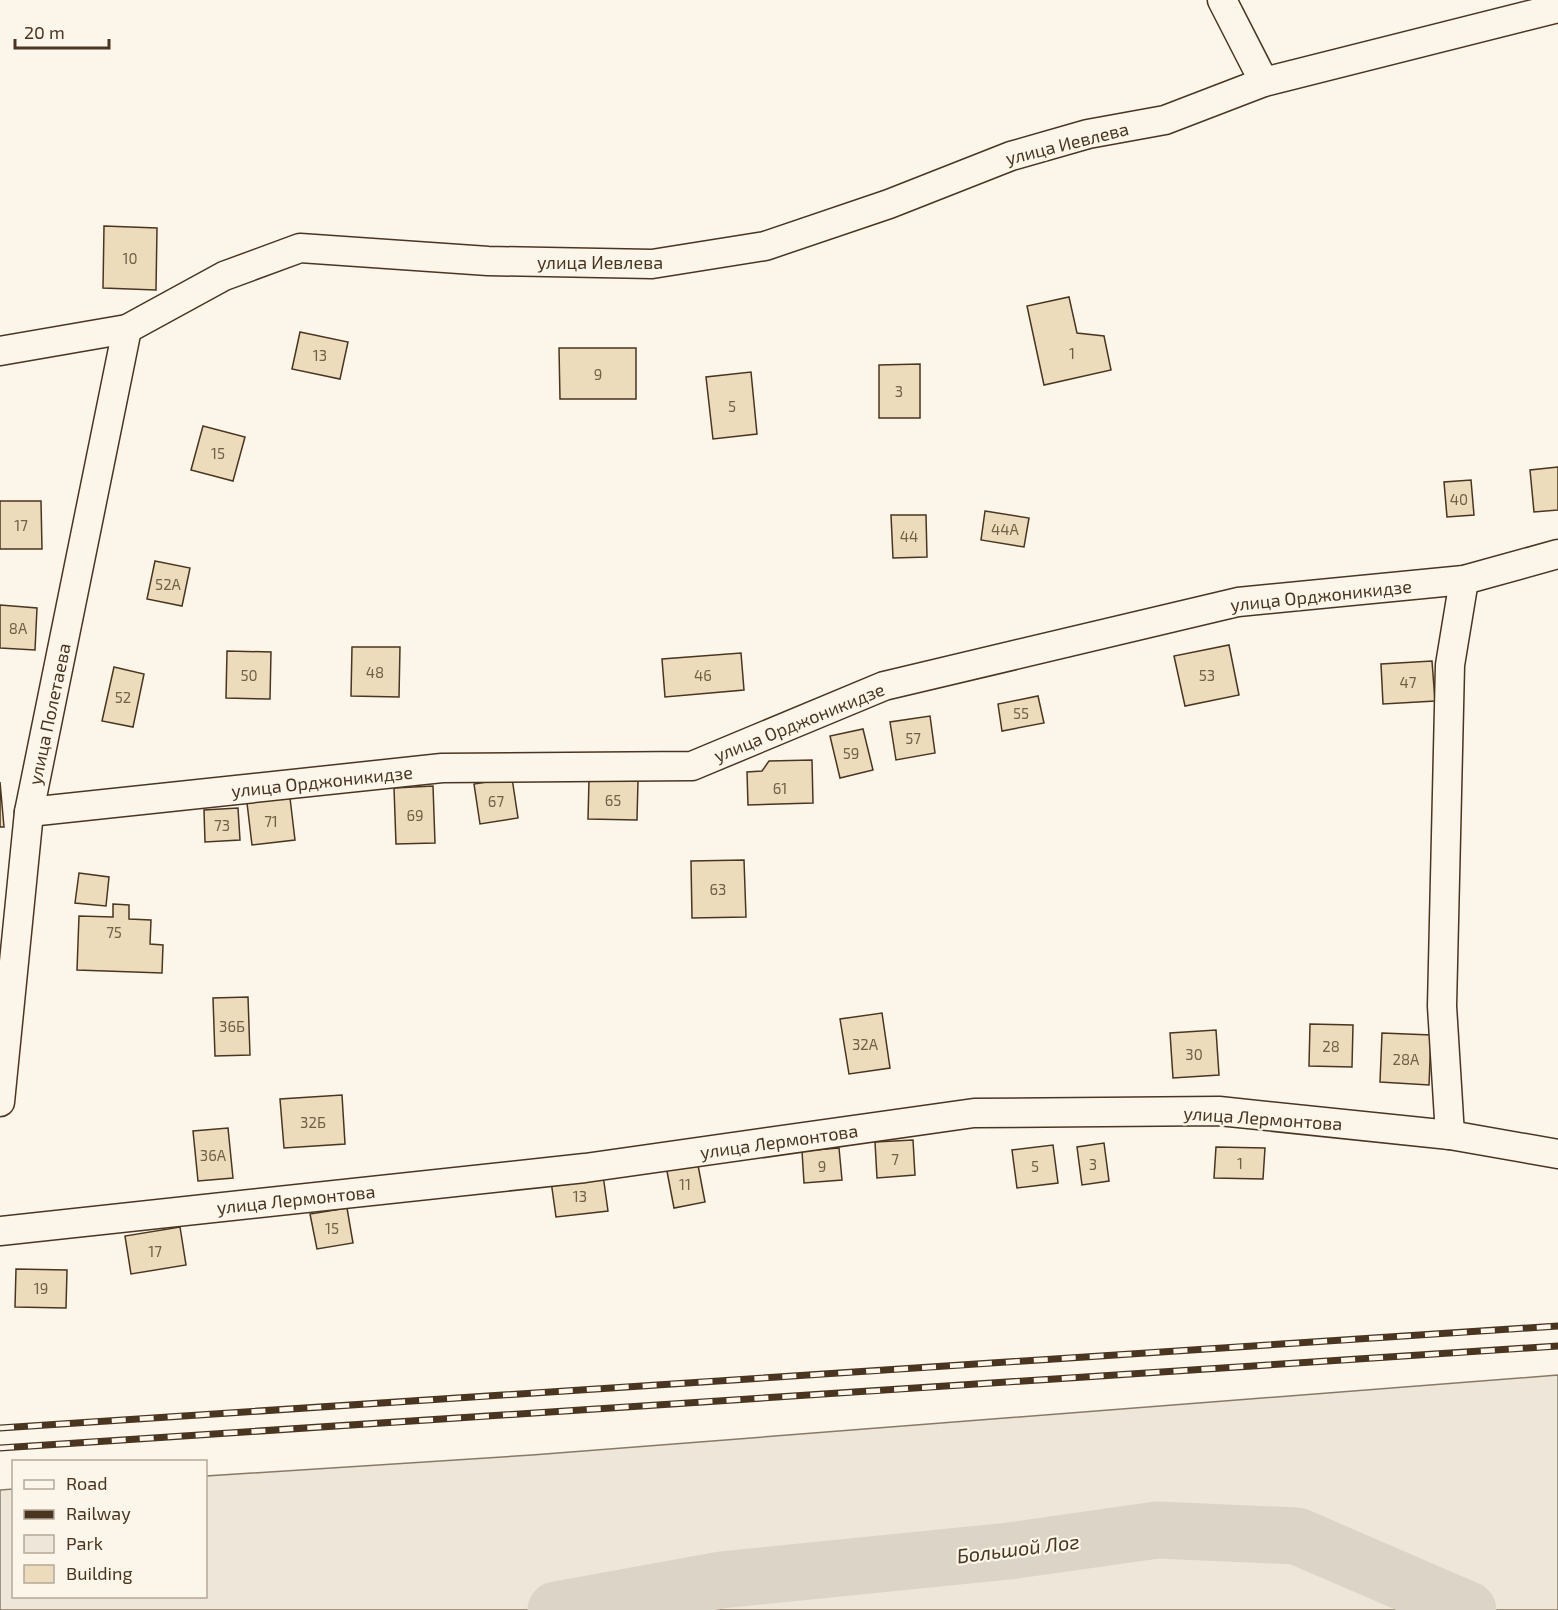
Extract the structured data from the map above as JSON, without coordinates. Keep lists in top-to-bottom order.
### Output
{
  "streets": {
    "street": [
      "улица Иевлева",
      "улица Орджоникидзе",
      "улица Полетаева",
      "улица Лермонтова"
    ]
  },
  "crossings": [
    ["улица Иевлева", "улица Полетаева"],
    ["улица Орджоникидзе", "улица Полетаева"]
  ],
  "water": ["Большой Лог"],
  "house_numbers": [
    "10",
    "1",
    "13",
    "9",
    "3",
    "5",
    "15",
    "40",
    "17",
    "44А",
    "44",
    "52А",
    "8А",
    "48",
    "50",
    "46",
    "53",
    "47",
    "52",
    "55",
    "57",
    "59",
    "61",
    "65",
    "67",
    "69",
    "71",
    "73",
    "63",
    "75",
    "36Б",
    "32А",
    "28",
    "30",
    "28А",
    "32Б",
    "36А",
    "7",
    "1",
    "3",
    "9",
    "5",
    "11",
    "13",
    "15",
    "17",
    "19"
  ],
  "legend": [
    "Road",
    "Railway",
    "Park",
    "Building"
  ],
  "scale_bar": "20 m"
}
